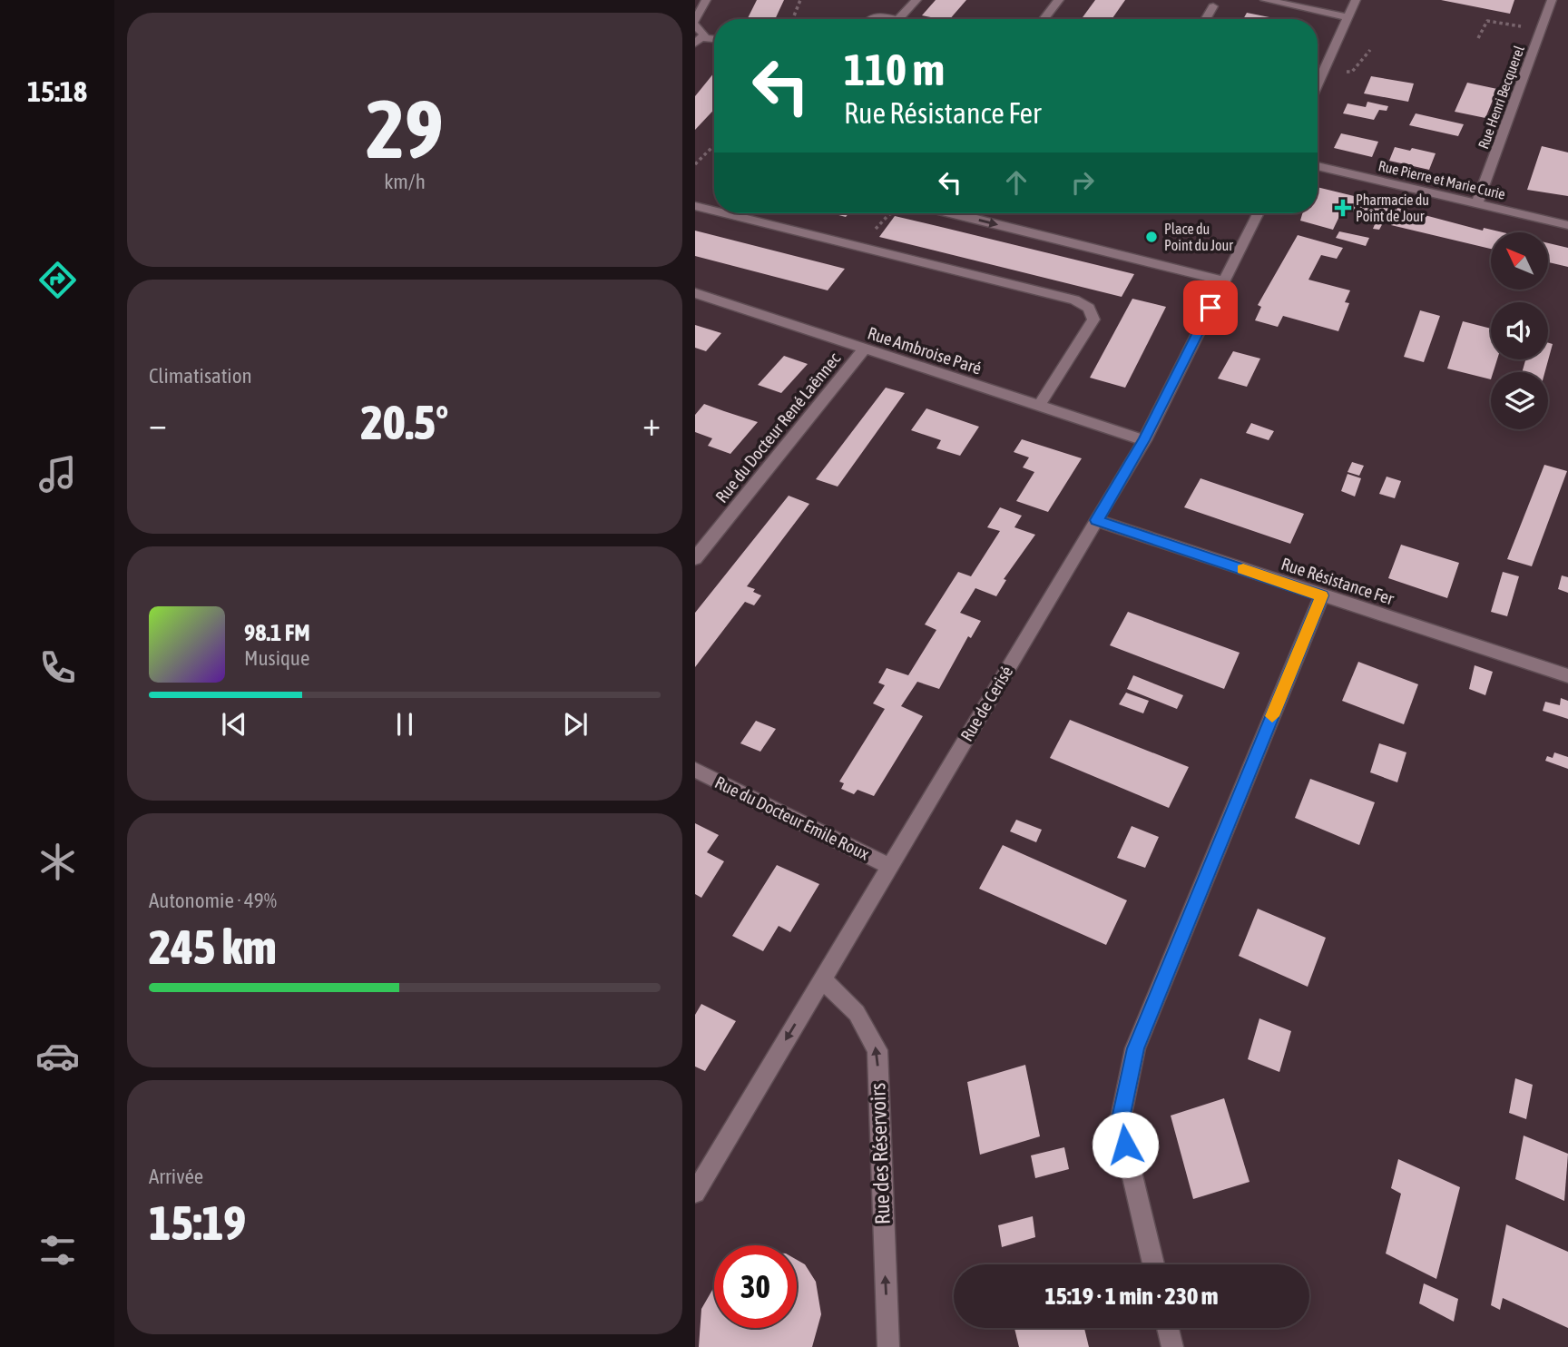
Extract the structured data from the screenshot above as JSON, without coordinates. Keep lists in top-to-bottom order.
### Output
{
  "streets": {
    "street": [
      "Rue Henri Becquerel",
      "Rue Pierre et Marie Curie",
      "Rue Ambroise Paré",
      "Rue du Docteur René Laënnec",
      "Rue Résistance Fer",
      "Rue de Cerisé",
      "Rue du Docteur Emile Roux",
      "Rue des Réservoirs"
    ]
  },
  "crossings": [
    ["Rue Henri Becquerel", "Rue Pierre et Marie Curie"],
    ["Rue Ambroise Paré", "Rue du Docteur René Laënnec"],
    ["Rue Ambroise Paré", "Rue de Cerisé"],
    ["Rue Résistance Fer", "Rue de Cerisé"],
    ["Rue de Cerisé", "Rue du Docteur Emile Roux"],
    ["Rue de Cerisé", "Rue des Réservoirs"]
  ],
  "one_way": ["Rue des Réservoirs"],
  "places": {
    "health": ["Pharmacie du Point de Jour"],
    "other": ["Place du Point du Jour"]
  },
  "north": "top left",
  "page": {
    "tabs": "15:18",
    "tile": [
      ["29", "km/h"],
      "Climatisation",
      ["Autonomie · 49%", "245 km"],
      ["Arrivée", "15:19"]
    ],
    "turn": ["110 m", "Rue Résistance Fer"],
    "heat": ["−", "20.5°", "+"],
    "song": ["98.1 FM", "Musique"],
    "limit": "30",
    "trip": "15:19 · 1 min · 230 m"
  }
}
